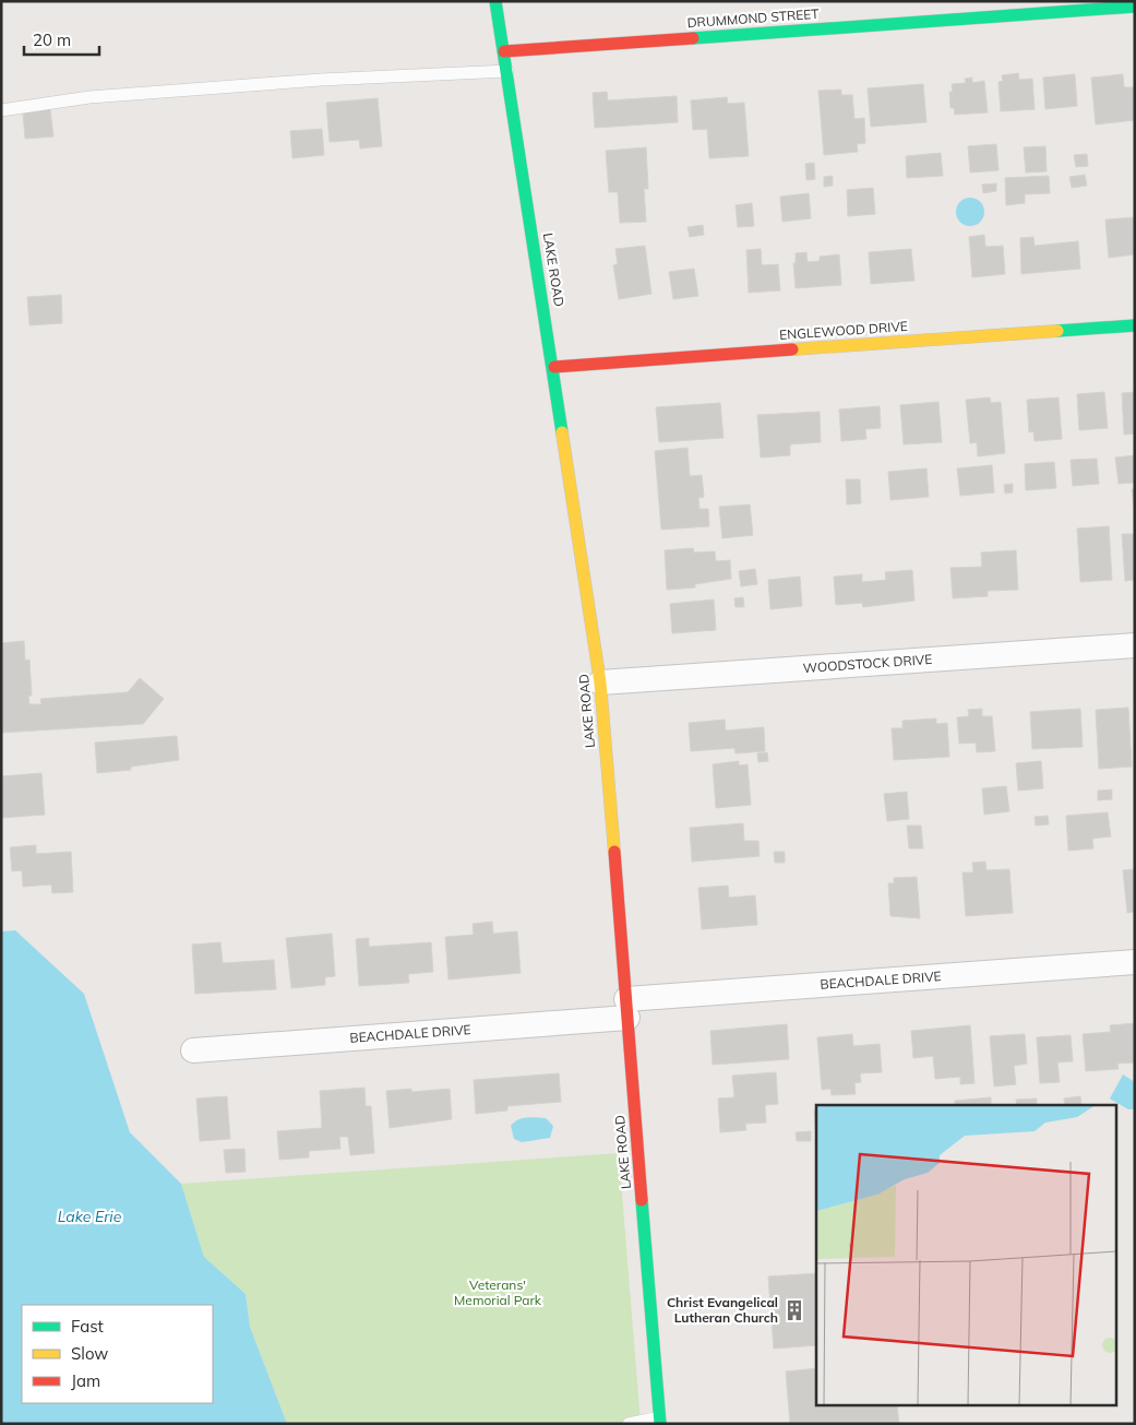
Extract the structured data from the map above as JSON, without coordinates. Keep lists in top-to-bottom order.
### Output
{
  "streets": {
    "main road": ["DRUMMOND STREET", "LAKE ROAD", "ENGLEWOOD DRIVE"],
    "street": ["WOODSTOCK DRIVE", "BEACHDALE DRIVE"]
  },
  "crossings": [
    ["DRUMMOND STREET", "LAKE ROAD"],
    ["LAKE ROAD", "ENGLEWOOD DRIVE"],
    ["LAKE ROAD", "WOODSTOCK DRIVE"],
    ["LAKE ROAD", "BEACHDALE DRIVE"]
  ],
  "water": ["Lake Erie"],
  "parks": ["Veterans' Memorial Park"],
  "places": {
    "building": ["Christ Evangelical Lutheran Church"]
  },
  "legend": ["Fast", "Slow", "Jam"],
  "scale_bar": "20 m"
}
